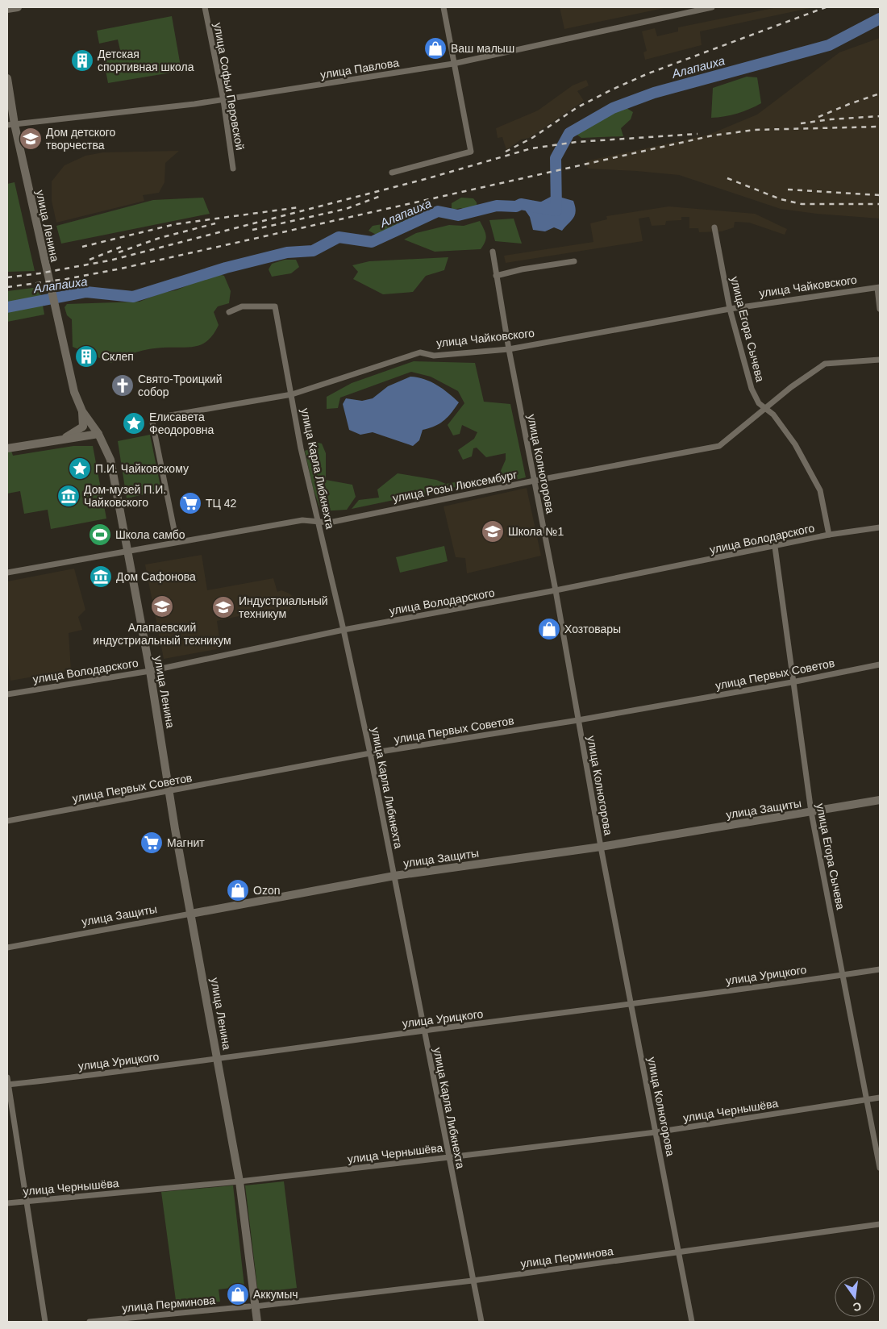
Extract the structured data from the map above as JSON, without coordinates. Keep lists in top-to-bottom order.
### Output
{
  "streets": {
    "street": [
      "улица Павлова",
      "улица Софьи Перовской",
      "улица Ленина",
      "улица Чайковского",
      "улица Егора Сычева",
      "улица Колногорова",
      "улица Карла Либкнехта",
      "улица Розы Люксембург",
      "улица Володарского",
      "улица Первых Советов",
      "улица Защиты",
      "улица Урицкого",
      "улица Чернышёва",
      "улица Перминова"
    ]
  },
  "crossings": [
    ["улица Павлова", "улица Софьи Перовской"],
    ["улица Павлова", "улица Ленина"],
    ["улица Ленина", "улица Розы Люксембург"],
    ["улица Ленина", "улица Володарского"],
    ["улица Ленина", "улица Первых Советов"],
    ["улица Ленина", "улица Защиты"],
    ["улица Ленина", "улица Урицкого"],
    ["улица Ленина", "улица Чернышёва"],
    ["улица Ленина", "улица Перминова"],
    ["улица Чайковского", "улица Егора Сычева"],
    ["улица Чайковского", "улица Колногорова"],
    ["улица Чайковского", "улица Карла Либкнехта"],
    ["улица Чайковского", "улица Розы Люксембург"],
    ["улица Егора Сычева", "улица Розы Люксембург"],
    ["улица Егора Сычева", "улица Володарского"],
    ["улица Егора Сычева", "улица Первых Советов"],
    ["улица Егора Сычева", "улица Защиты"],
    ["улица Егора Сычева", "улица Урицкого"],
    ["улица Егора Сычева", "улица Чернышёва"],
    ["улица Колногорова", "улица Розы Люксембург"],
    ["улица Колногорова", "улица Володарского"],
    ["улица Колногорова", "улица Первых Советов"],
    ["улица Колногорова", "улица Защиты"],
    ["улица Колногорова", "улица Урицкого"],
    ["улица Колногорова", "улица Чернышёва"],
    ["улица Колногорова", "улица Перминова"],
    ["улица Карла Либкнехта", "улица Розы Люксембург"],
    ["улица Карла Либкнехта", "улица Володарского"],
    ["улица Карла Либкнехта", "улица Первых Советов"],
    ["улица Карла Либкнехта", "улица Защиты"],
    ["улица Карла Либкнехта", "улица Урицкого"],
    ["улица Карла Либкнехта", "улица Чернышёва"],
    ["улица Карла Либкнехта", "улица Перминова"]
  ],
  "water": ["Алапаиха"],
  "places": {
    "shop": [
      "Ваш малыш",
      "Хозтовары",
      "Ozon",
      "Аккумыч"
    ],
    "building": ["Детская спортивная школа", "Склеп"],
    "school or university": [
      "Дом детского творчества",
      "Школа №1",
      "Алапаевский индустриальный техникум",
      "Индустриальный техникум"
    ],
    "church": ["Свято-Троицкий собор"],
    "place": ["Елисавета Феодоровна", "П.И. Чайковскому"],
    "museum": ["Дом-музей П.И. Чайковского", "Дом Сафонова"],
    "supermarket": ["ТЦ 42", "Магнит"],
    "sports": ["Школа самбо"]
  },
  "north": "bottom"
}
